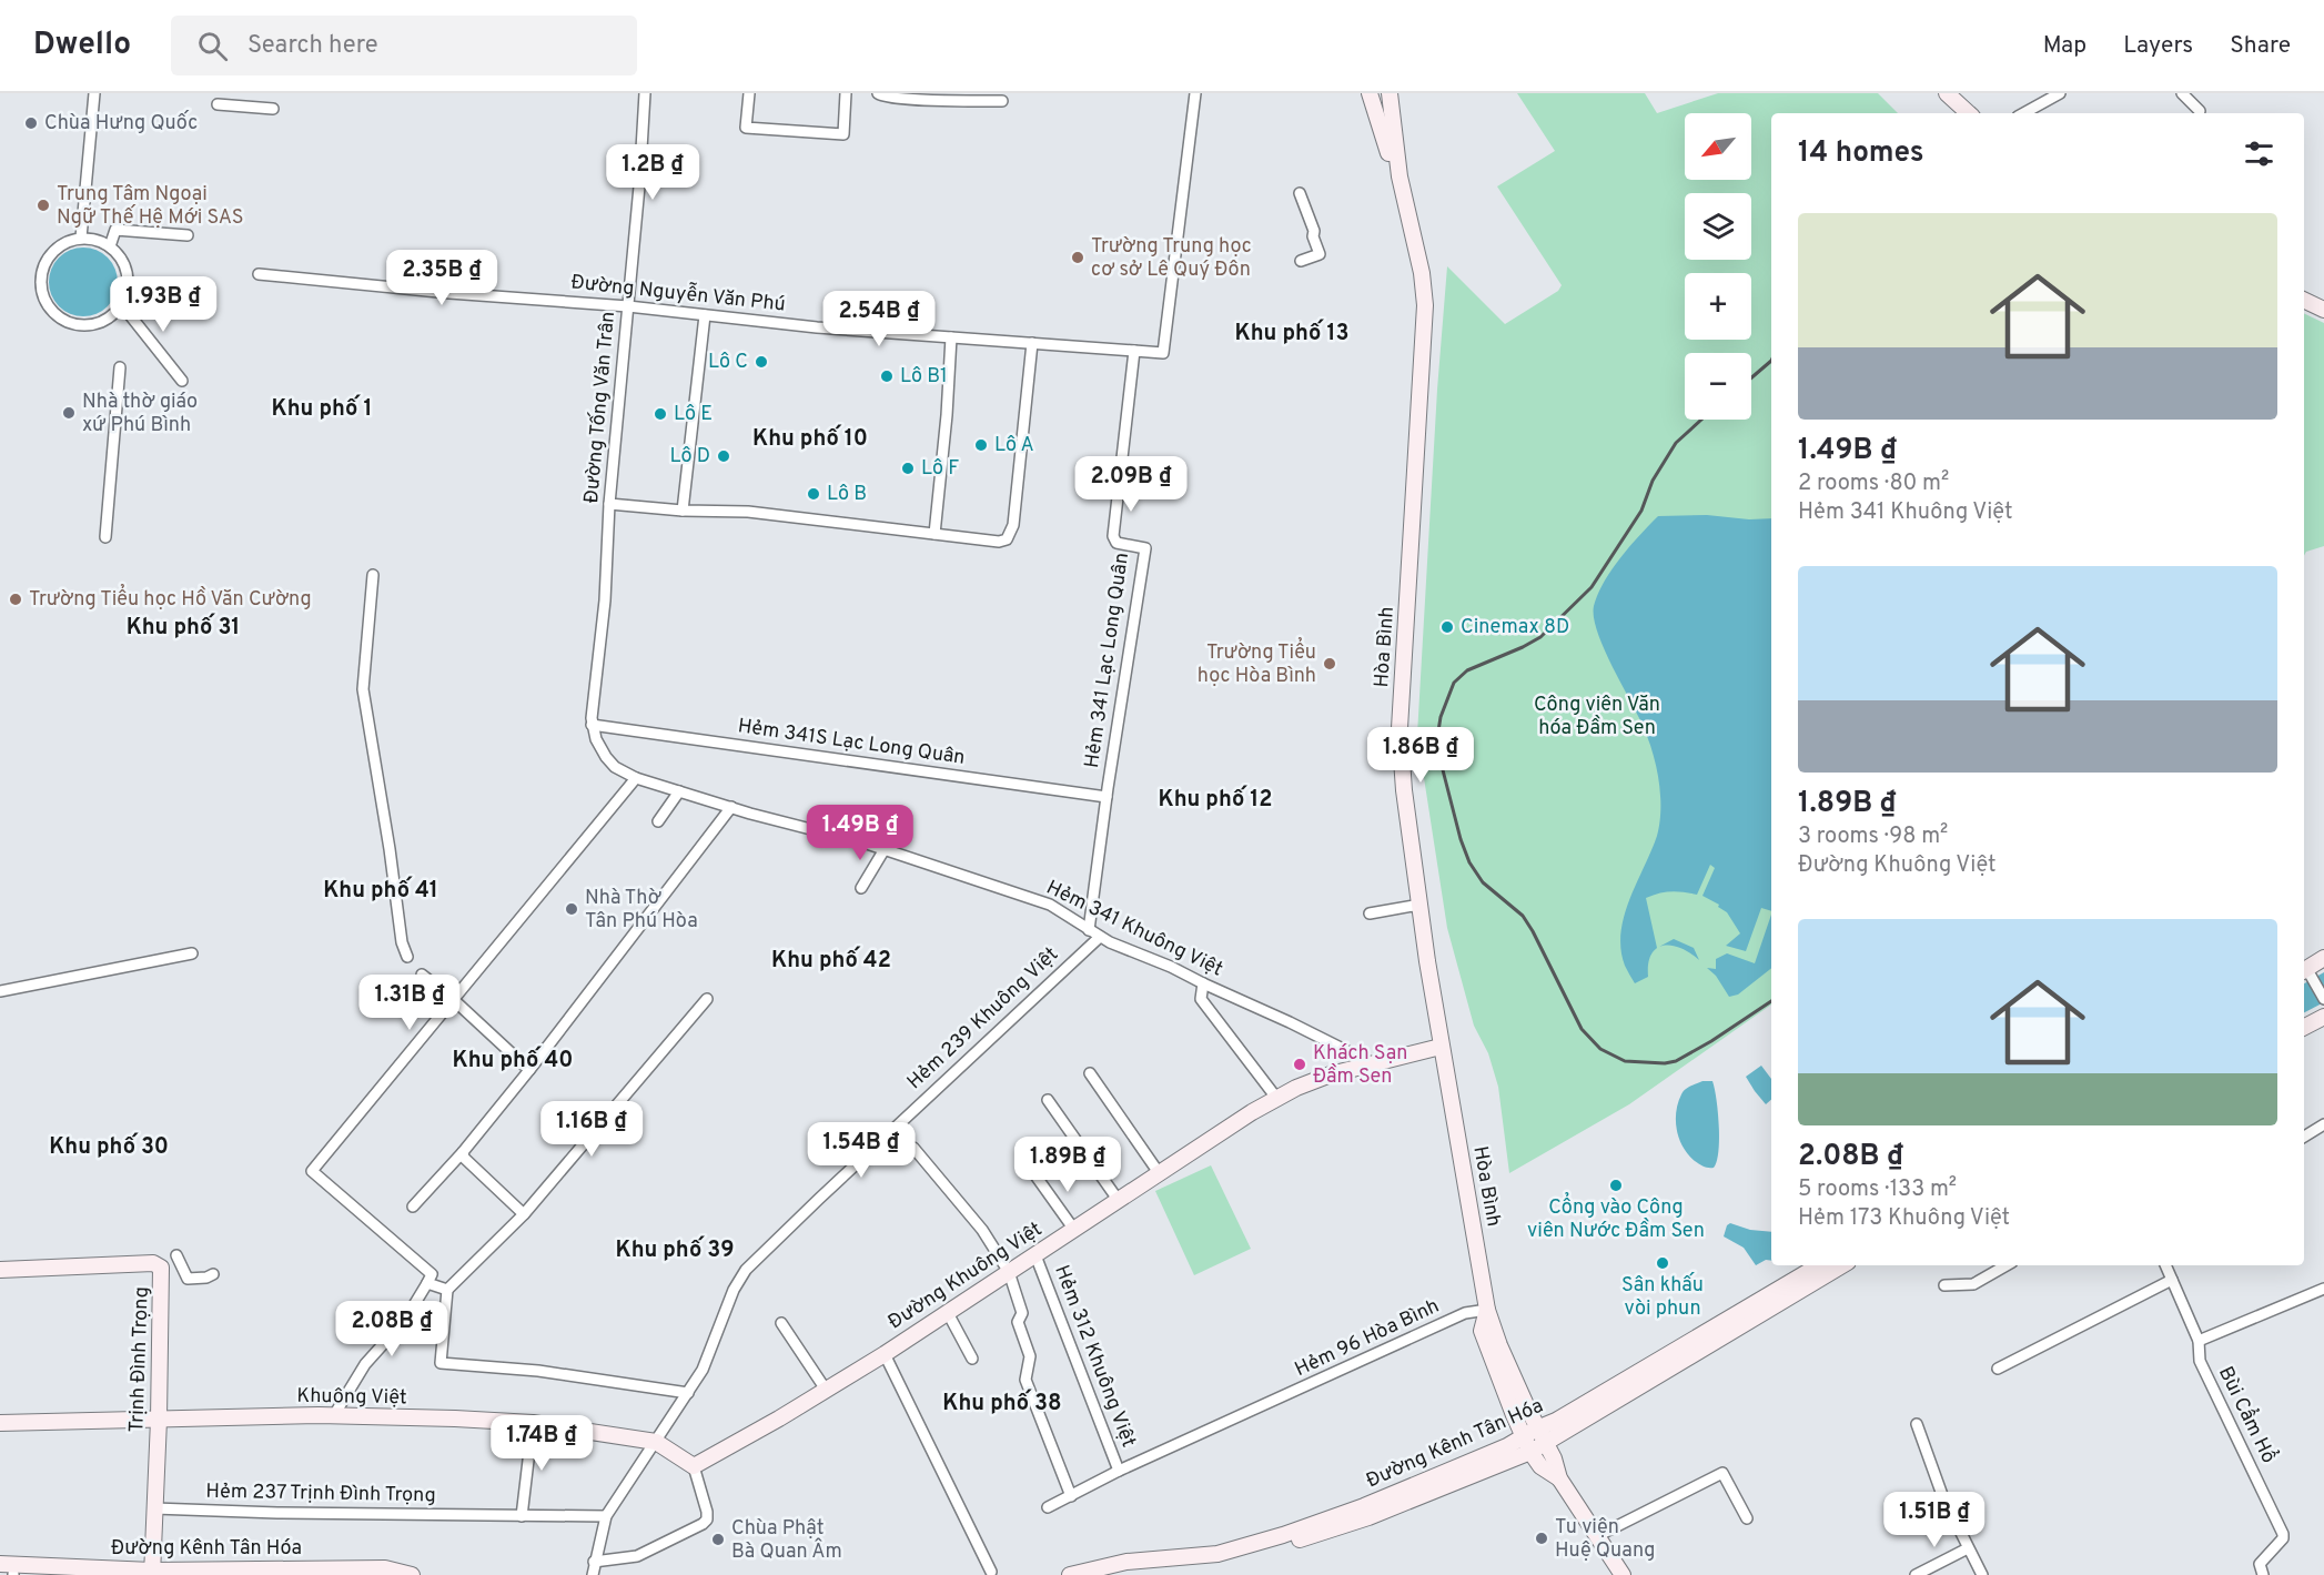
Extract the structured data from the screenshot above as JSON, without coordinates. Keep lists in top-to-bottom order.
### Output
{
  "streets": {
    "street": [
      "Đường Nguyễn Văn Phú",
      "Đường Tống Văn Trân",
      "Hòa Bình",
      "Hẻm 341 Lạc Long Quân",
      "Hẻm 341S Lạc Long Quân",
      "Hẻm 341 Khuông Việt",
      "Hẻm 239 Khuông Việt",
      "Đường Khuông Việt",
      "Hẻm 96 Hòa Bình",
      "Hẻm 312 Khuông Việt",
      "Trịnh Đình Trọng",
      "Khuông Việt",
      "Bùi Cẩm Hổ",
      "Đường Kênh Tân Hóa",
      "Hẻm 237 Trịnh Đình Trọng"
    ]
  },
  "crossings": [
    ["Đường Nguyễn Văn Phú", "Đường Tống Văn Trân"],
    ["Đường Nguyễn Văn Phú", "Hẻm 341 Lạc Long Quân"],
    ["Đường Tống Văn Trân", "Hẻm 341S Lạc Long Quân"],
    ["Đường Tống Văn Trân", "Hẻm 341 Khuông Việt"],
    ["Hòa Bình", "Đường Khuông Việt"],
    ["Hòa Bình", "Hẻm 96 Hòa Bình"],
    ["Hòa Bình", "Đường Kênh Tân Hóa"],
    ["Hẻm 341 Lạc Long Quân", "Hẻm 341S Lạc Long Quân"],
    ["Hẻm 341 Lạc Long Quân", "Hẻm 341 Khuông Việt"],
    ["Hẻm 341S Lạc Long Quân", "Hẻm 341 Khuông Việt"],
    ["Hẻm 341 Khuông Việt", "Hẻm 239 Khuông Việt"],
    ["Hẻm 341 Khuông Việt", "Đường Khuông Việt"],
    ["Hẻm 239 Khuông Việt", "Khuông Việt"],
    ["Hẻm 239 Khuông Việt", "Hẻm 237 Trịnh Đình Trọng"],
    ["Đường Khuông Việt", "Hẻm 312 Khuông Việt"],
    ["Đường Khuông Việt", "Khuông Việt"],
    ["Hẻm 96 Hòa Bình", "Hẻm 312 Khuông Việt"],
    ["Trịnh Đình Trọng", "Khuông Việt"],
    ["Trịnh Đình Trọng", "Đường Kênh Tân Hóa"],
    ["Trịnh Đình Trọng", "Hẻm 237 Trịnh Đình Trọng"]
  ],
  "districts": [
    "Khu phố 13",
    "Khu phố 1",
    "Khu phố 10",
    "Khu phố 31",
    "Khu phố 12",
    "Khu phố 41",
    "Khu phố 42",
    "Khu phố 40",
    "Khu phố 30",
    "Khu phố 39",
    "Khu phố 38"
  ],
  "parks": ["Công viên Văn hóa Đầm Sen"],
  "places": [
    "Chùa Hưng Quốc",
    "Trung Tâm Ngoại Ngữ Thế Hệ Mới SAS",
    "Trường Trung học cơ sở Lê Quý Đôn",
    "Lô C",
    "Lô B1",
    "Nhà thờ giáo xứ Phú Bình",
    "Lô E",
    "Lô A",
    "Lô D",
    "Lô F",
    "Lô B",
    "Trường Tiểu học Hồ Văn Cường",
    "Cinemax 8D",
    "Trường Tiểu học Hòa Bình",
    "Nhà Thờ Tân Phú Hòa",
    "Khách Sạn Đầm Sen",
    "Cổng vào Công viên Nước Đầm Sen",
    "Sân khấu vòi phun",
    "Tu viện Huệ Quang",
    "Chùa Phật Bà Quan Âm"
  ],
  "north": "bottom left",
  "page": {
    "header": "Dwello",
    "search": "Search here",
    "nav": ["Map", "Layers", "Share"],
    "map_buttons": ["+", "−"],
    "heading": "14 homes",
    "price": [
      "1.2B ₫",
      "2.35B ₫",
      "1.93B ₫",
      "2.54B ₫",
      "2.09B ₫",
      "1.86B ₫",
      "1.49B ₫",
      "1.31B ₫",
      "1.16B ₫",
      "1.54B ₫",
      "1.89B ₫",
      "2.08B ₫",
      "1.74B ₫",
      "1.51B ₫"
    ],
    "list": [
      {
        "name": "1.49B ₫",
        "note": "2 rooms · 80 m² · Hẻm 341 Khuông Việt"
      },
      {
        "name": "1.89B ₫",
        "note": "3 rooms · 98 m² · Đường Khuông Việt"
      },
      {
        "name": "2.08B ₫",
        "note": "5 rooms · 133 m² · Hẻm 173 Khuông Việt"
      }
    ]
  }
}
